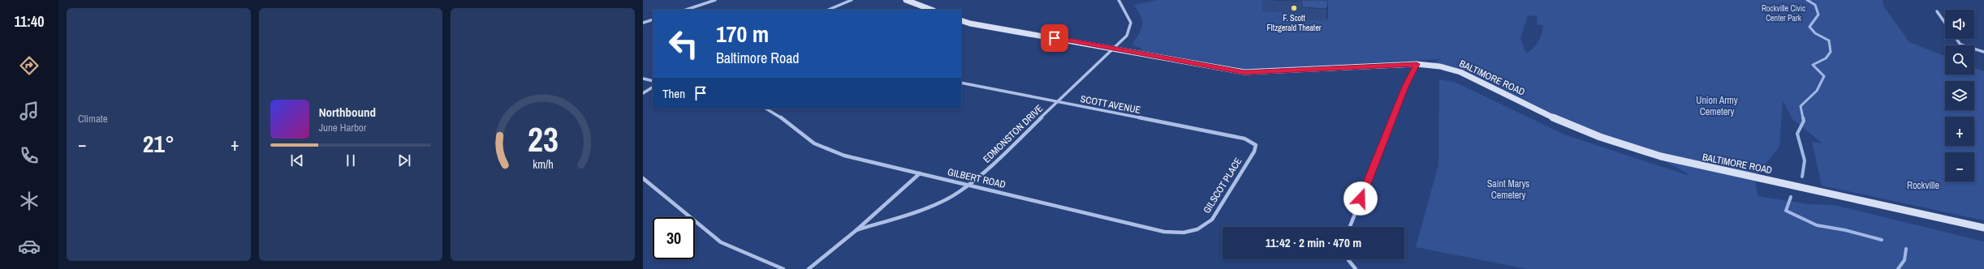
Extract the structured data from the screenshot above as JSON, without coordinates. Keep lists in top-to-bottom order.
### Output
{
  "streets": {
    "street": [
      "BALTIMORE ROAD",
      "SCOTT AVENUE",
      "EDMONSTON DRIVE",
      "GILBERT ROAD",
      "GILSCOT PLACE"
    ]
  },
  "crossings": [
    ["BALTIMORE ROAD", "EDMONSTON DRIVE"],
    ["SCOTT AVENUE", "EDMONSTON DRIVE"],
    ["SCOTT AVENUE", "GILSCOT PLACE"],
    ["EDMONSTON DRIVE", "GILBERT ROAD"],
    ["GILBERT ROAD", "GILSCOT PLACE"]
  ],
  "parks": [
    "Rockville Civic Center Park",
    "Union Army Cemetery",
    "Saint Marys Cemetery",
    "Rockville"
  ],
  "places": ["F. Scott FItzgerald Theater"],
  "page": {
    "tabs": "11:40",
    "tile": "Climate",
    "map_buttons": ["+", "−"],
    "turn": ["170 m", "Baltimore Road"],
    "then": "Then",
    "song": ["Northbound", "June Harbor"],
    "heat": ["−", "21°", "+"],
    "limit": "30",
    "trip": "11:42 · 2 min · 470 m",
    "gauge": ["23", "km/h"]
  }
}
